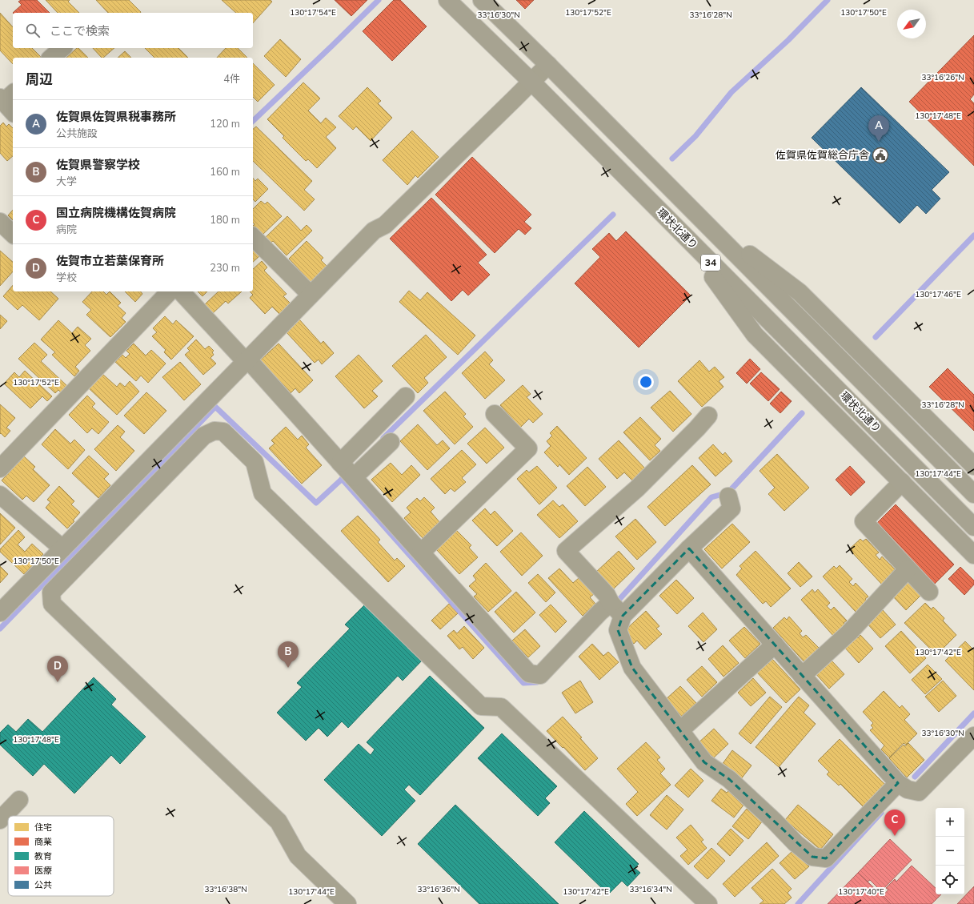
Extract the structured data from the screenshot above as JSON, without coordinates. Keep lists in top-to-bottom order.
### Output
{
  "streets": {
    "highway": ["環状北通り", "34"]
  },
  "places": {
    "public building": ["佐賀県佐賀総合庁舎"]
  },
  "legend": [
    "住宅",
    "商業",
    "教育",
    "医療",
    "公共"
  ],
  "north": "bottom left",
  "page": {
    "search": "ここで検索",
    "heading": ["周辺", "4件"],
    "list": [
      {
        "mark": "A",
        "name": "佐賀県佐賀県税事務所",
        "note": "公共施設",
        "value": "120 m"
      },
      {
        "mark": "B",
        "name": "佐賀県警察学校",
        "note": "大学",
        "value": "160 m"
      },
      {
        "mark": "C",
        "name": "国立病院機構佐賀病院",
        "note": "病院",
        "value": "180 m"
      },
      {
        "mark": "D",
        "name": "佐賀市立若葉保育所",
        "note": "学校",
        "value": "230 m"
      }
    ],
    "pins": [
      "A",
      "B",
      "D",
      "C"
    ],
    "map_buttons": ["+", "−"]
  },
  "coordinates": [
    "130°17'54\"E",
    "130°17'52\"E",
    "130°17'50\"E",
    "33°16'30\"N",
    "33°16'28\"N",
    "33°16'26\"N",
    "130°17'48\"E",
    "130°17'46\"E",
    "130°17'44\"E",
    "130°17'42\"E",
    "33°16'38\"N",
    "33°16'36\"N",
    "33°16'34\"N",
    "130°17'40\"E"
  ]
}
